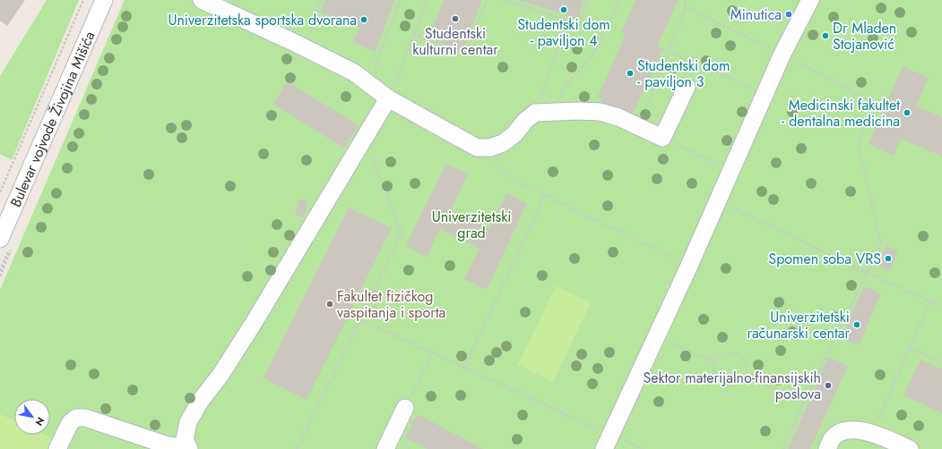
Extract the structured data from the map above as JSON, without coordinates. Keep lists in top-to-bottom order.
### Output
{
  "streets": {
    "street": ["Bulevar vojvode Živojina Mišića"]
  },
  "parks": ["Univerzitetski grad"],
  "places": [
    "Studentski dom - paviljon 4",
    "Minutica",
    "Studentski kulturni centar",
    "Univerzitetska sportska dvorana",
    "Dr Mladen Stojanović",
    "Studentski dom - paviljon 3",
    "Medicinski fakultet - dentalna medicina",
    "Spomen soba VRS",
    "Fakultet fizičkog vaspitanja i sporta",
    "Univerzitetski računarski centar",
    "Sektor materijalno-finansijskih poslova"
  ],
  "north": "bottom right"
}
